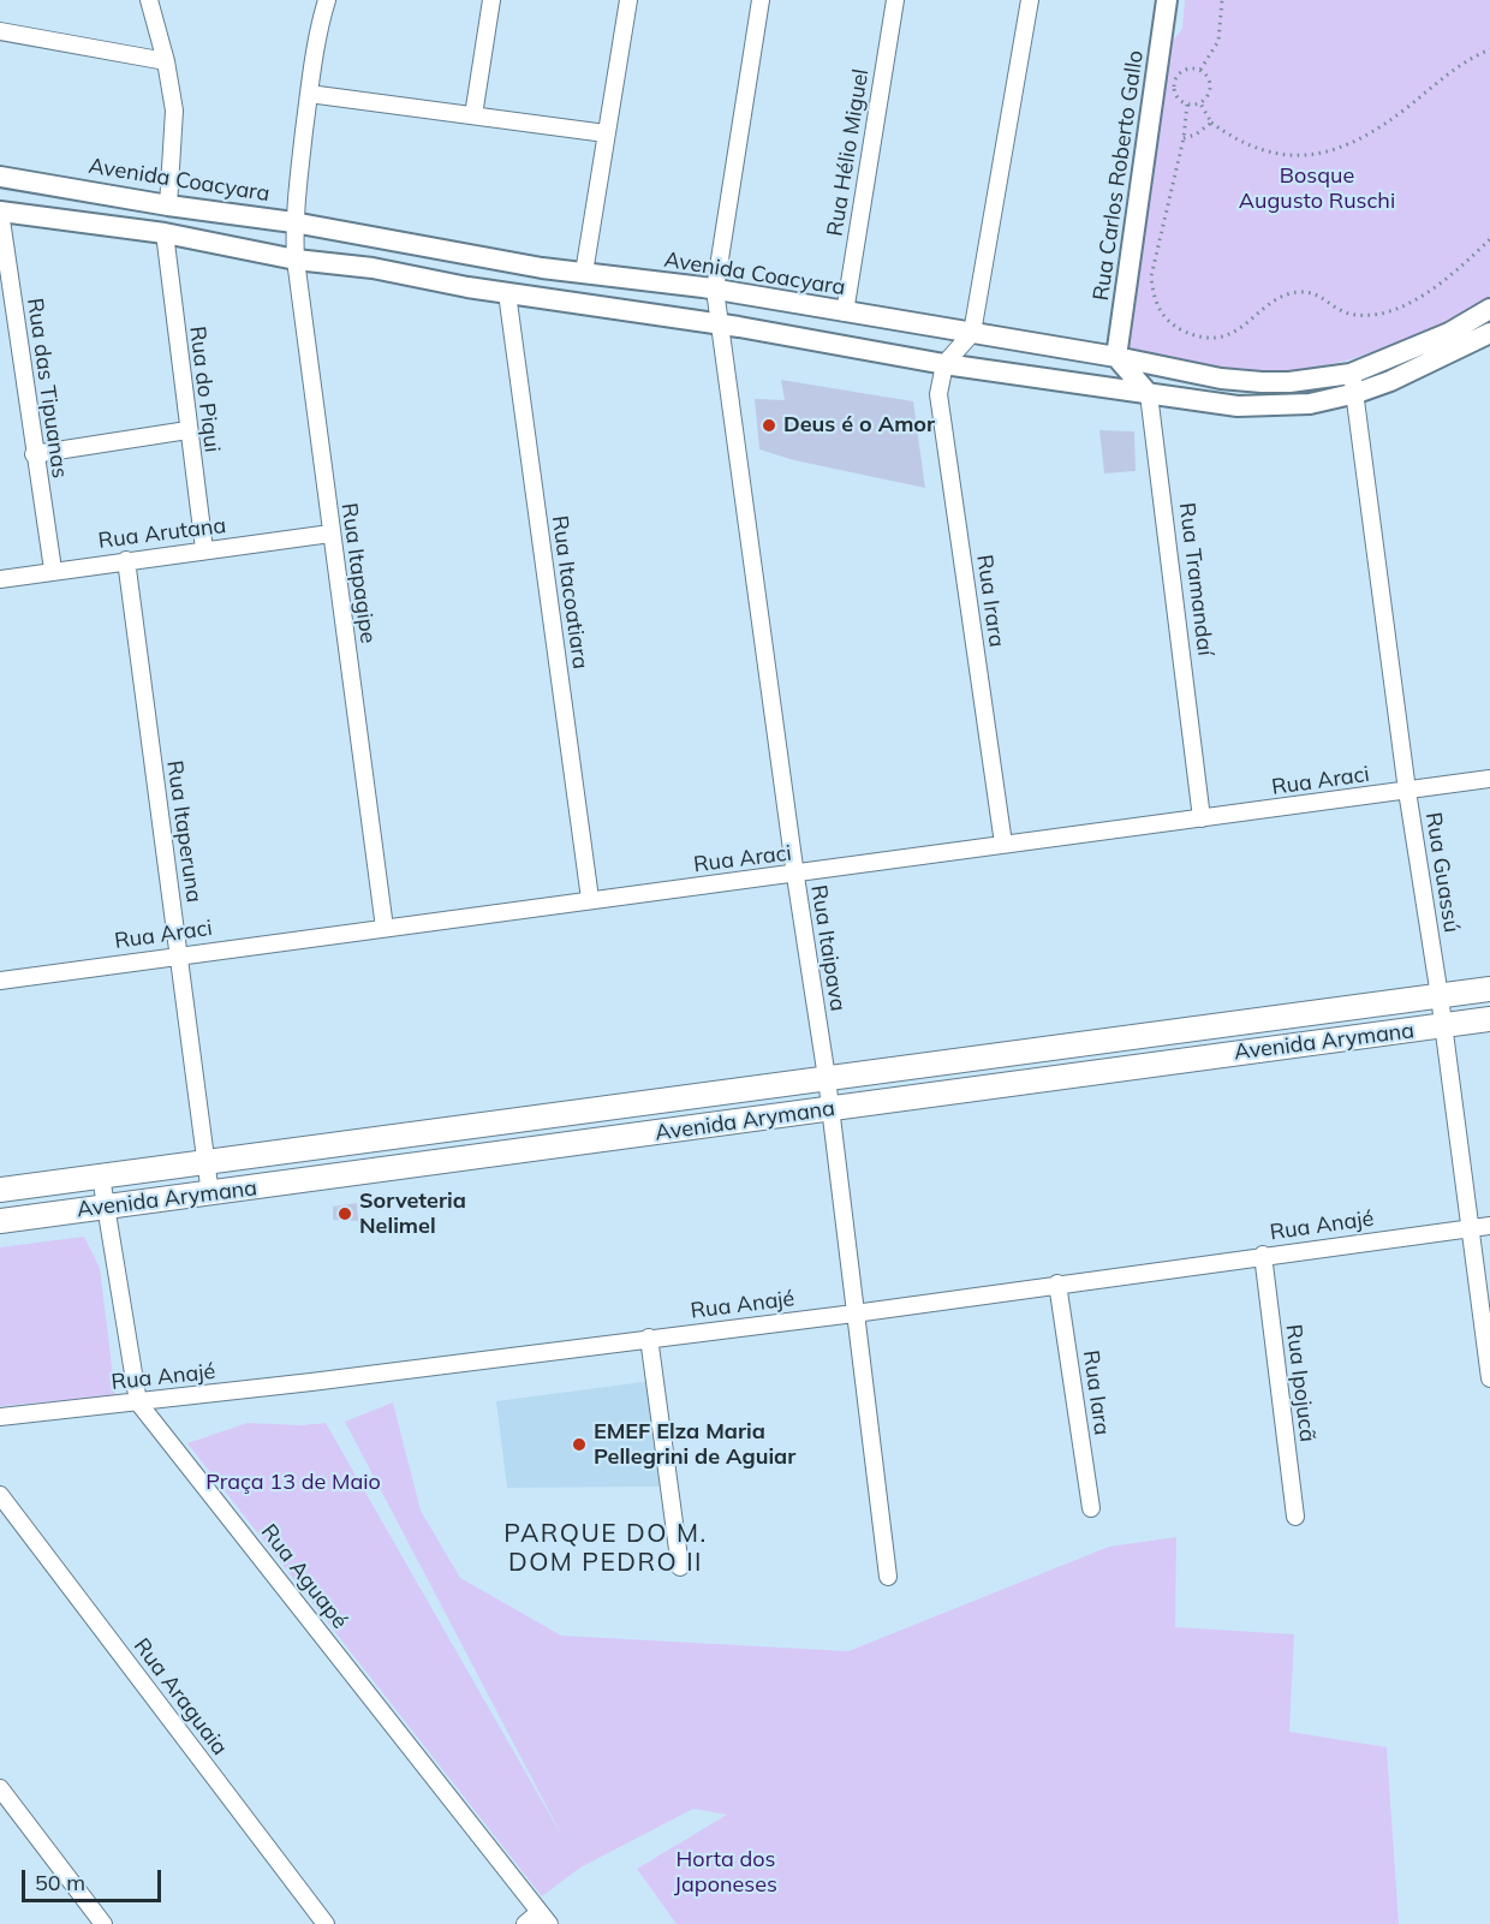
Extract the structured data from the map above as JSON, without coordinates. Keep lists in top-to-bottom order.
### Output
{
  "streets": {
    "main road": ["Avenida Arymana"],
    "street": [
      "Rua Hélio Miguel",
      "Rua Carlos Roberto Gallo",
      "Avenida Coacyara",
      "Rua das Tipuanas",
      "Rua do Piqui",
      "Rua Arutana",
      "Rua Itapagipe",
      "Rua Tramandaí",
      "Rua Itacoatiara",
      "Rua Irara",
      "Rua Araci",
      "Rua Itaperuna",
      "Rua Guassú",
      "Rua Itaipava",
      "Rua Anajé",
      "Rua Ipojucã",
      "Rua Iara",
      "Rua Aguapé",
      "Rua Araguaia"
    ]
  },
  "crossings": [
    ["Rua Hélio Miguel", "Avenida Coacyara"],
    ["Rua Carlos Roberto Gallo", "Avenida Coacyara"],
    ["Avenida Coacyara", "Rua Itapagipe"],
    ["Avenida Coacyara", "Rua Guassú"],
    ["Avenida Coacyara", "Rua Itaipava"],
    ["Rua das Tipuanas", "Rua Arutana"],
    ["Rua do Piqui", "Rua Arutana"],
    ["Rua Arutana", "Rua Itapagipe"],
    ["Rua Arutana", "Rua Itaperuna"],
    ["Rua Itapagipe", "Rua Araci"],
    ["Rua Tramandaí", "Rua Araci"],
    ["Rua Itacoatiara", "Rua Araci"],
    ["Rua Irara", "Rua Araci"],
    ["Rua Araci", "Rua Itaperuna"],
    ["Rua Araci", "Rua Guassú"],
    ["Rua Araci", "Rua Itaipava"],
    ["Rua Itaperuna", "Avenida Arymana"],
    ["Rua Guassú", "Avenida Arymana"],
    ["Rua Guassú", "Rua Anajé"],
    ["Rua Itaipava", "Avenida Arymana"],
    ["Rua Itaipava", "Rua Anajé"],
    ["Avenida Arymana", "Rua Aguapé"],
    ["Rua Anajé", "Rua Ipojucã"],
    ["Rua Anajé", "Rua Iara"],
    ["Rua Anajé", "Rua Aguapé"]
  ],
  "districts": ["PARQUE DO M. DOM PEDRO II"],
  "parks": ["Bosque Augusto Ruschi", "Praça 13 de Maio", "Horta dos Japoneses"],
  "places": ["Deus é o Amor", "Sorveteria Nelimel", "EMEF Elza Maria Pellegrini de Aguiar"],
  "scale_bar": "50 m"
}
